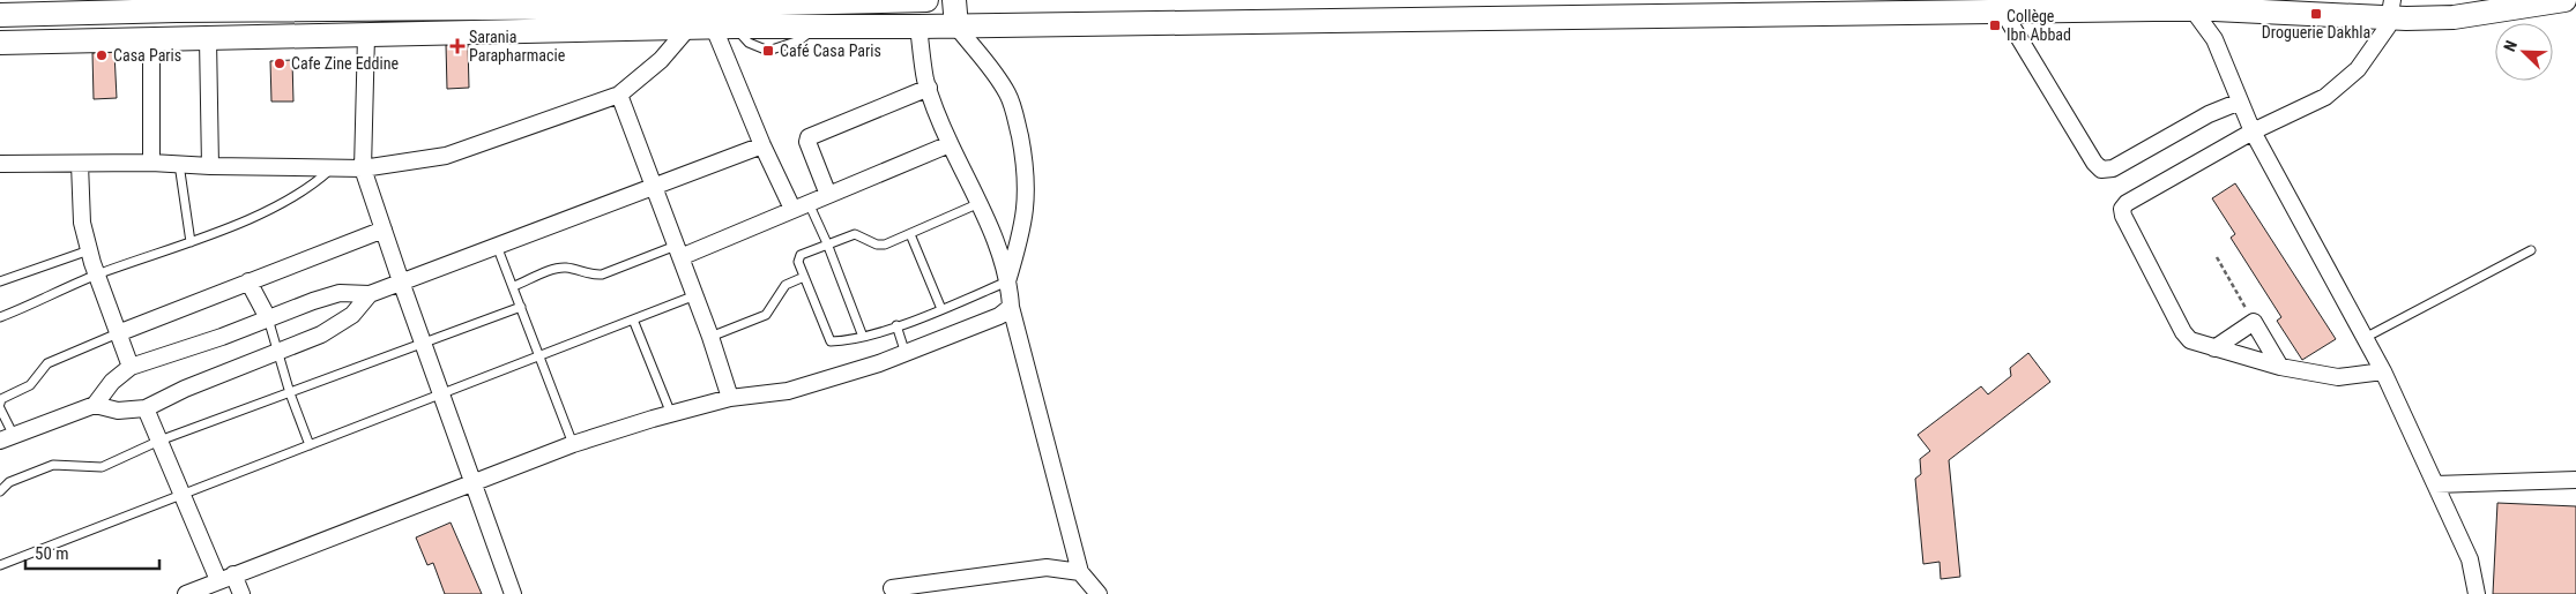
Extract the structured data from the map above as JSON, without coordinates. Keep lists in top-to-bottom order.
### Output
{
  "places": {
    "transit": ["Droguerie Dakhla", "Collège Ibn Abbad", "Café Casa Paris"],
    "health": ["Sarania Parapharmacie"],
    "other": ["Casa Paris", "Cafe Zine Eddine"]
  },
  "scale_bar": "50 m",
  "north": "top left"
}
